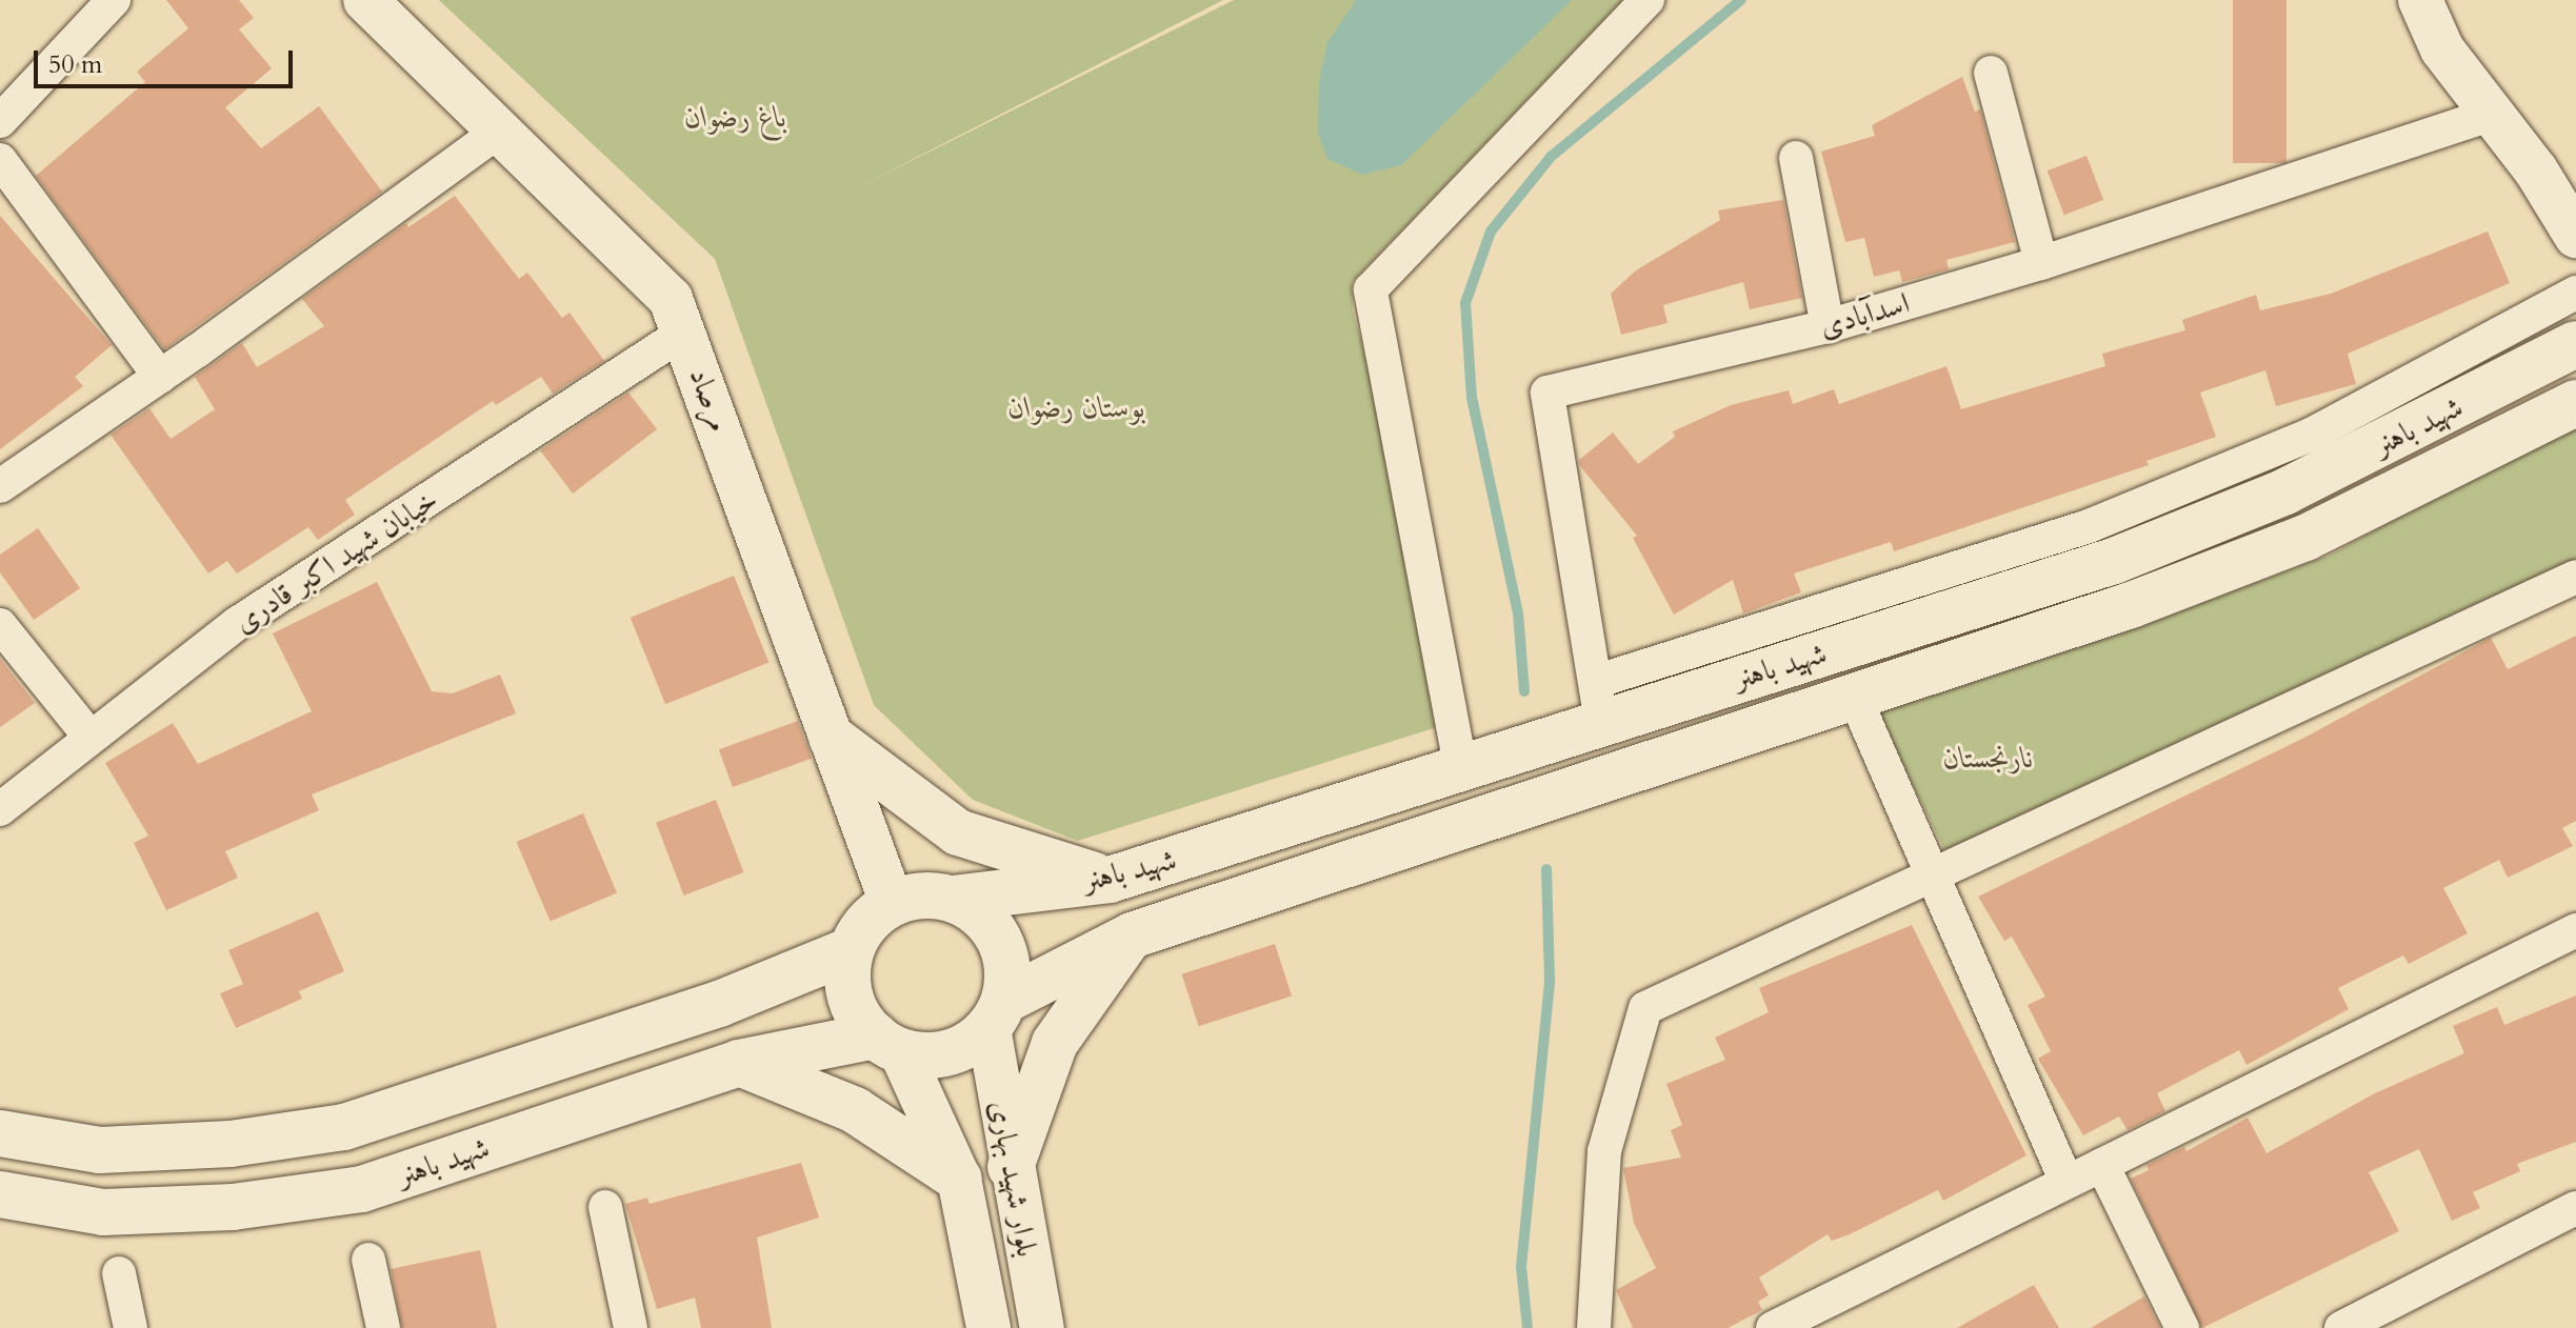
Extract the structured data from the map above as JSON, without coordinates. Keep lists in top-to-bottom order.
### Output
{
  "streets": {
    "main road": ["شهید باهنر"],
    "street": [
      "اسدآبادی",
      "مرصاد",
      "خیابان شهید اکبر قادری",
      "بلوار شهید بهاری"
    ]
  },
  "crossings": [
    ["اسدآبادی", "شهید باهنر"],
    ["مرصاد", "شهید باهنر"],
    ["مرصاد", "خیابان شهید اکبر قادری"],
    ["مرصاد", "بلوار شهید بهاری"],
    ["شهید باهنر", "بلوار شهید بهاری"]
  ],
  "parks": ["باغ رضوان", "بوستان رضوان", "نارنجستان"],
  "scale_bar": "50 m"
}
